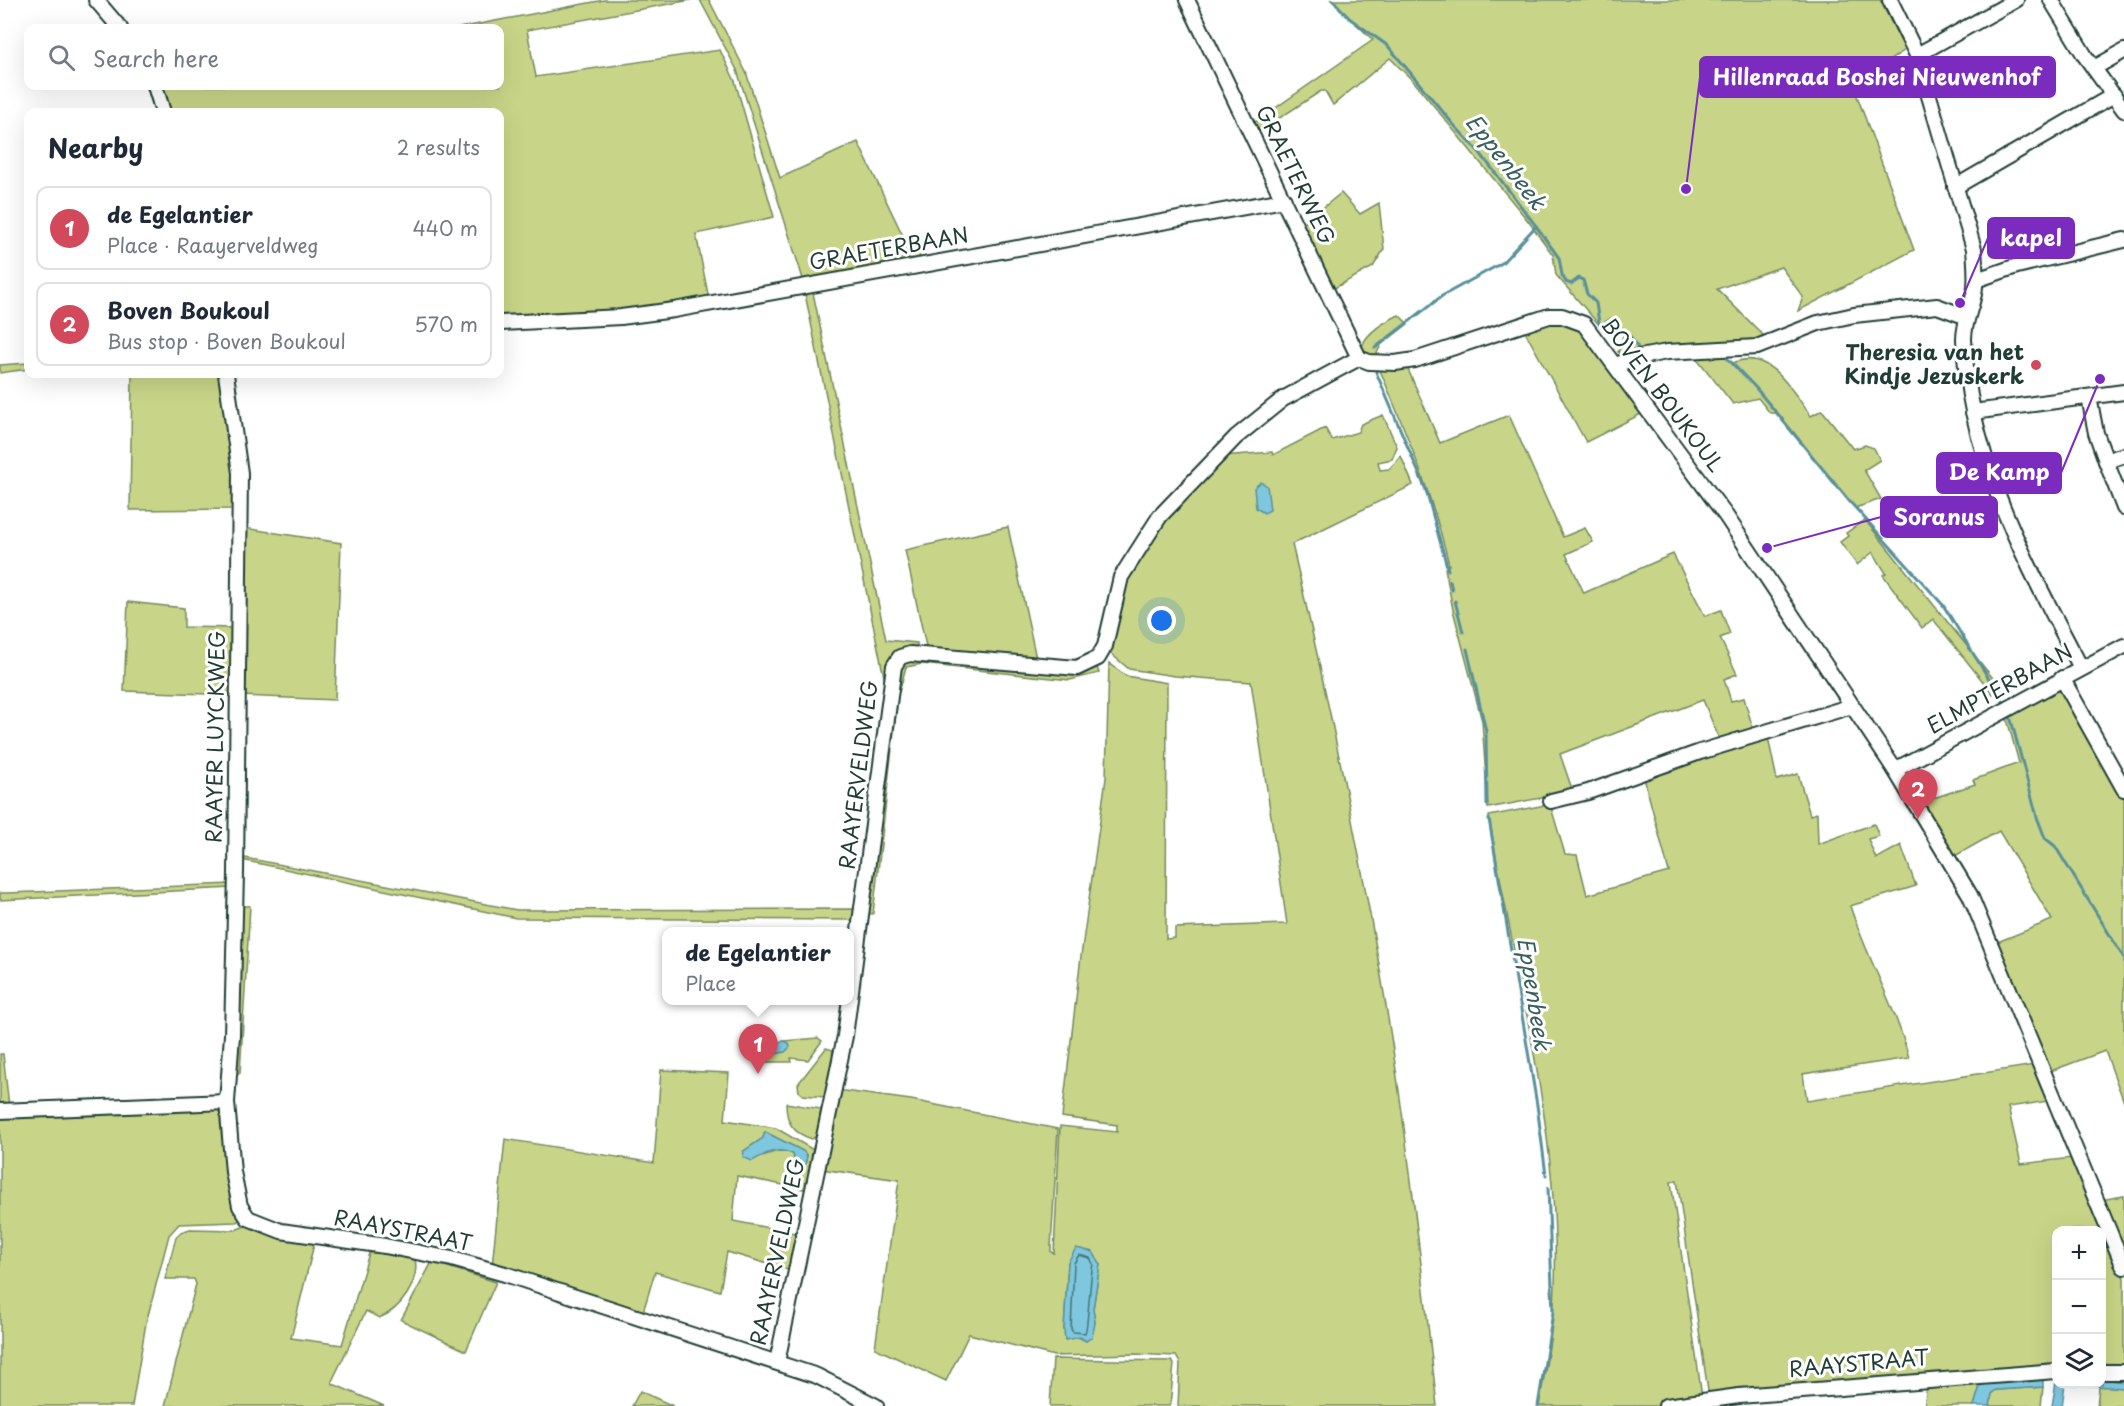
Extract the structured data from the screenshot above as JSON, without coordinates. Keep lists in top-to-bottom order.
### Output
{
  "streets": {
    "street": [
      "GRAETERWEG",
      "GRAETERBAAN",
      "BOVEN BOUKOUL",
      "ELMPTERBAAN",
      "RAAYER LUYCKWEG",
      "RAAYERVELDWEG",
      "RAAYSTRAAT"
    ]
  },
  "crossings": [
    ["GRAETERWEG", "GRAETERBAAN"],
    ["GRAETERWEG", "BOVEN BOUKOUL"],
    ["GRAETERWEG", "RAAYERVELDWEG"],
    ["BOVEN BOUKOUL", "ELMPTERBAAN"],
    ["BOVEN BOUKOUL", "RAAYERVELDWEG"],
    ["RAAYER LUYCKWEG", "RAAYSTRAAT"],
    ["RAAYERVELDWEG", "RAAYSTRAAT"]
  ],
  "water": ["Eppenbeek"],
  "places": [
    "Hillenraad Boshei Nieuwenhof",
    "kapel",
    "Theresia van het Kindje Jezuskerk",
    "De Kamp",
    "Soranus"
  ],
  "page": {
    "search": "Search here",
    "heading": ["Nearby", "2 results"],
    "list": [
      {
        "mark": "1",
        "name": "de Egelantier",
        "note": "Place · Raayerveldweg",
        "value": "440 m"
      },
      {
        "mark": "2",
        "name": "Boven Boukoul",
        "note": "Bus stop · Boven Boukoul",
        "value": "570 m"
      }
    ],
    "pins": ["2", "1"],
    "popup": ["de Egelantier", "Place"],
    "map_buttons": ["+", "−"]
  }
}
